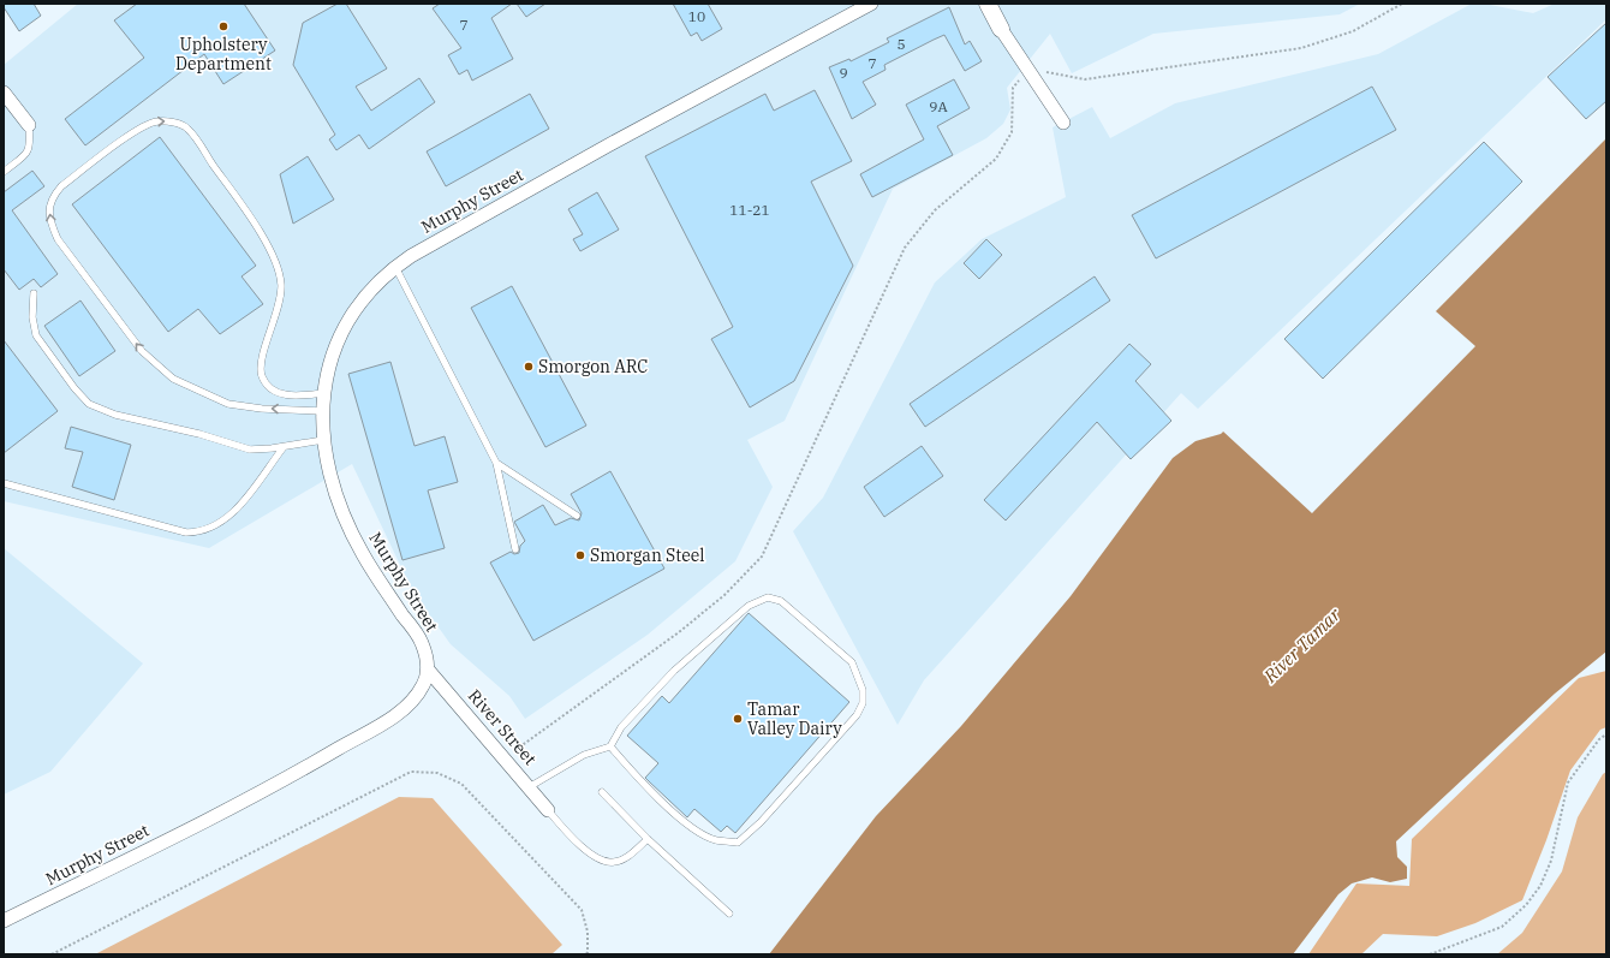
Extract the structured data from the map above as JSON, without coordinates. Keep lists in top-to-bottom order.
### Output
{
  "streets": {
    "street": ["Murphy Street", "River Street"]
  },
  "crossings": [
    ["Murphy Street", "River Street"]
  ],
  "water": ["River Tamar"],
  "places": [
    "Upholstery Department",
    "Smorgon ARC",
    "Smorgan Steel",
    "Tamar Valley Dairy"
  ],
  "house_numbers": [
    "10",
    "7",
    "5",
    "7",
    "9",
    "9A",
    "11-21"
  ]
}
